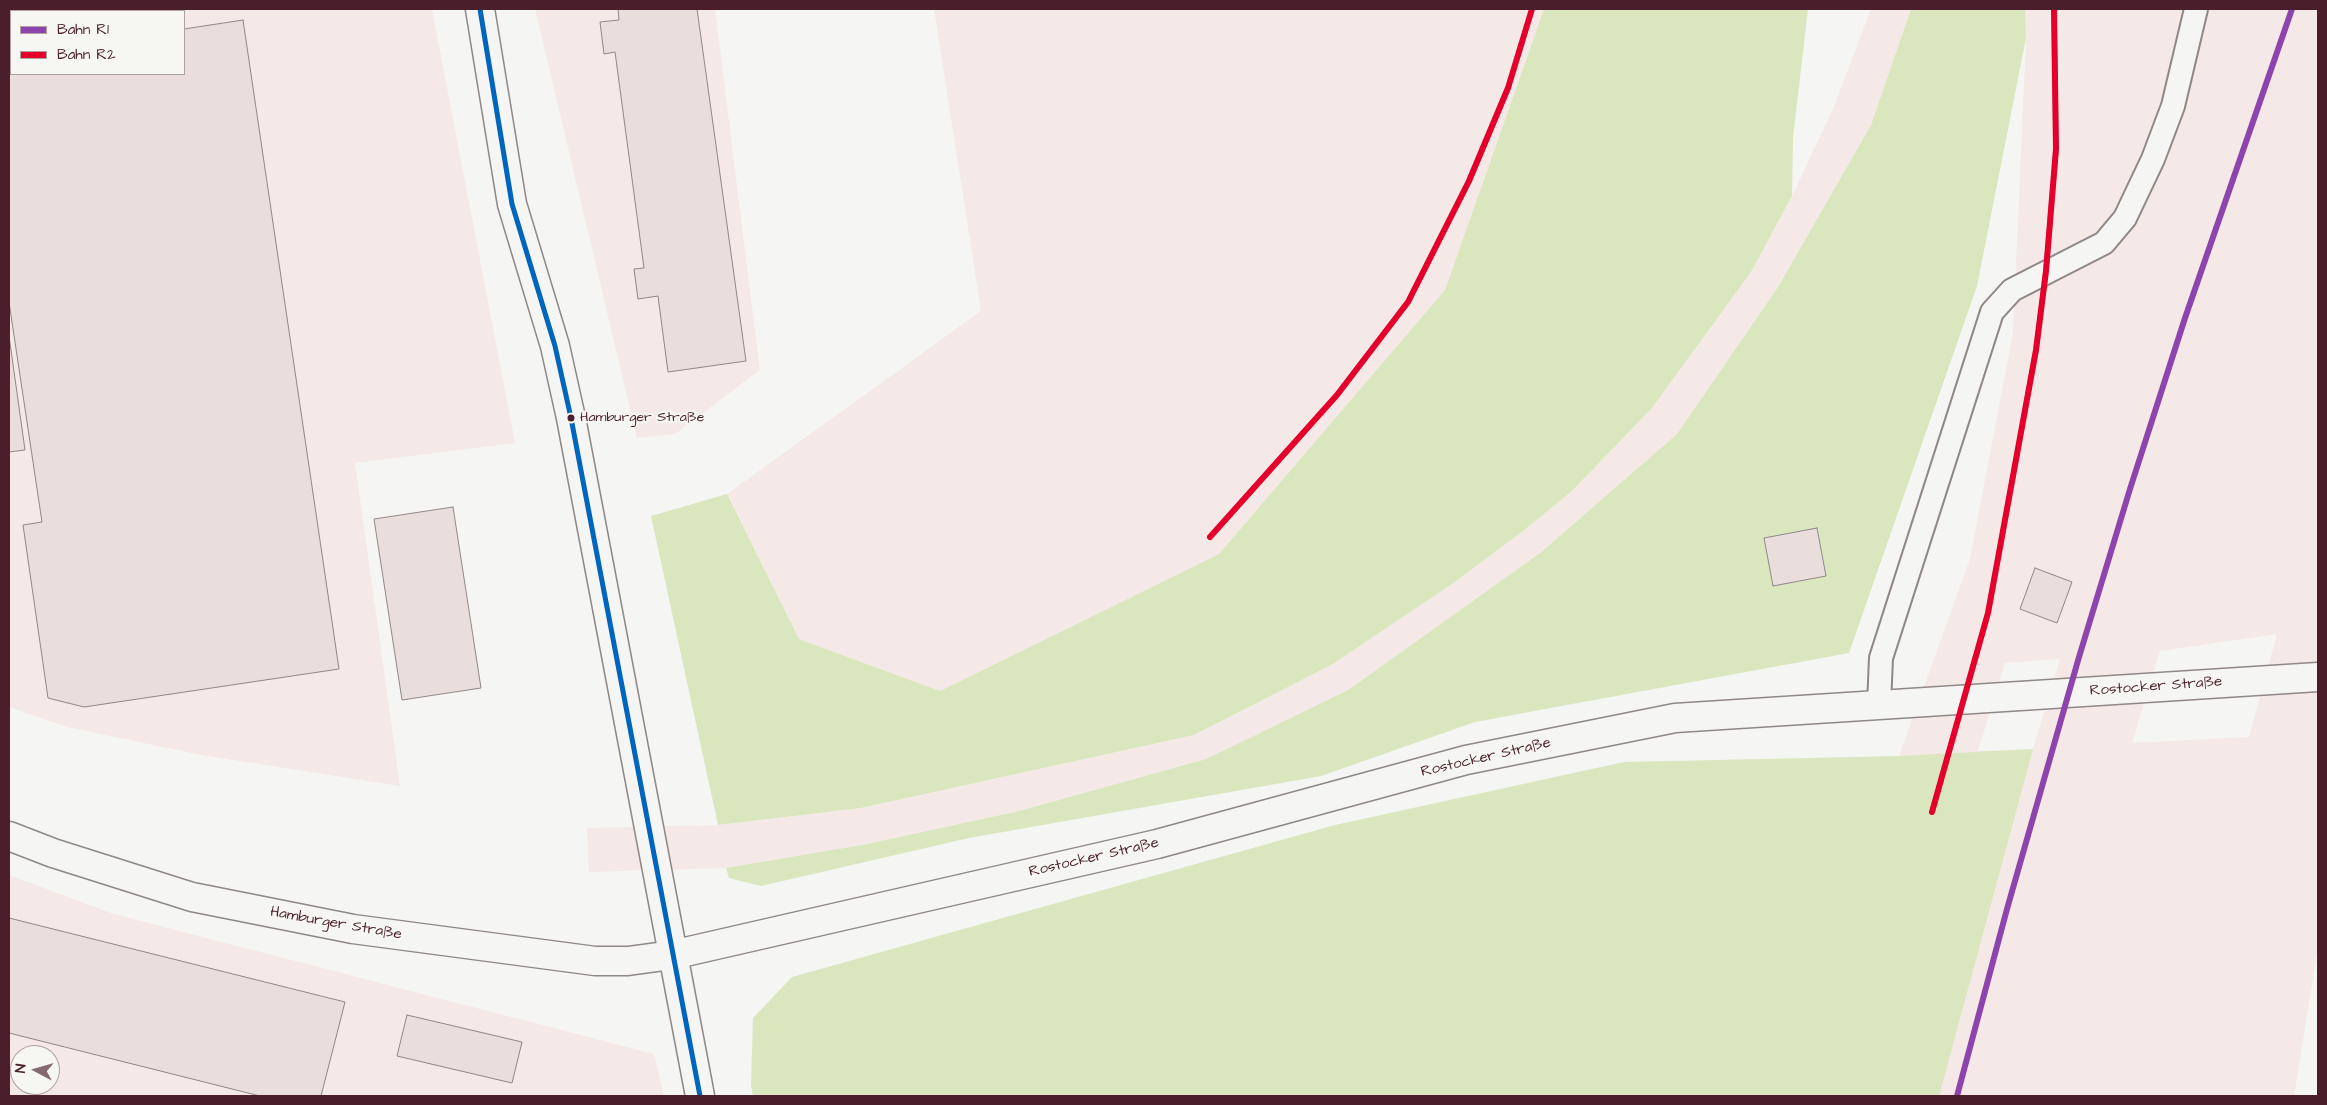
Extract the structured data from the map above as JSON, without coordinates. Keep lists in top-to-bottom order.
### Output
{
  "streets": {
    "street": ["Rostocker Straße", "Hamburger Straße"]
  },
  "crossings": [
    ["Rostocker Straße", "Hamburger Straße"]
  ],
  "places": ["Hamburger Straße"],
  "lines": ["rail line R1", "rail line R2"],
  "legend": ["Bahn R1", "Bahn R2"],
  "north": "left"
}
